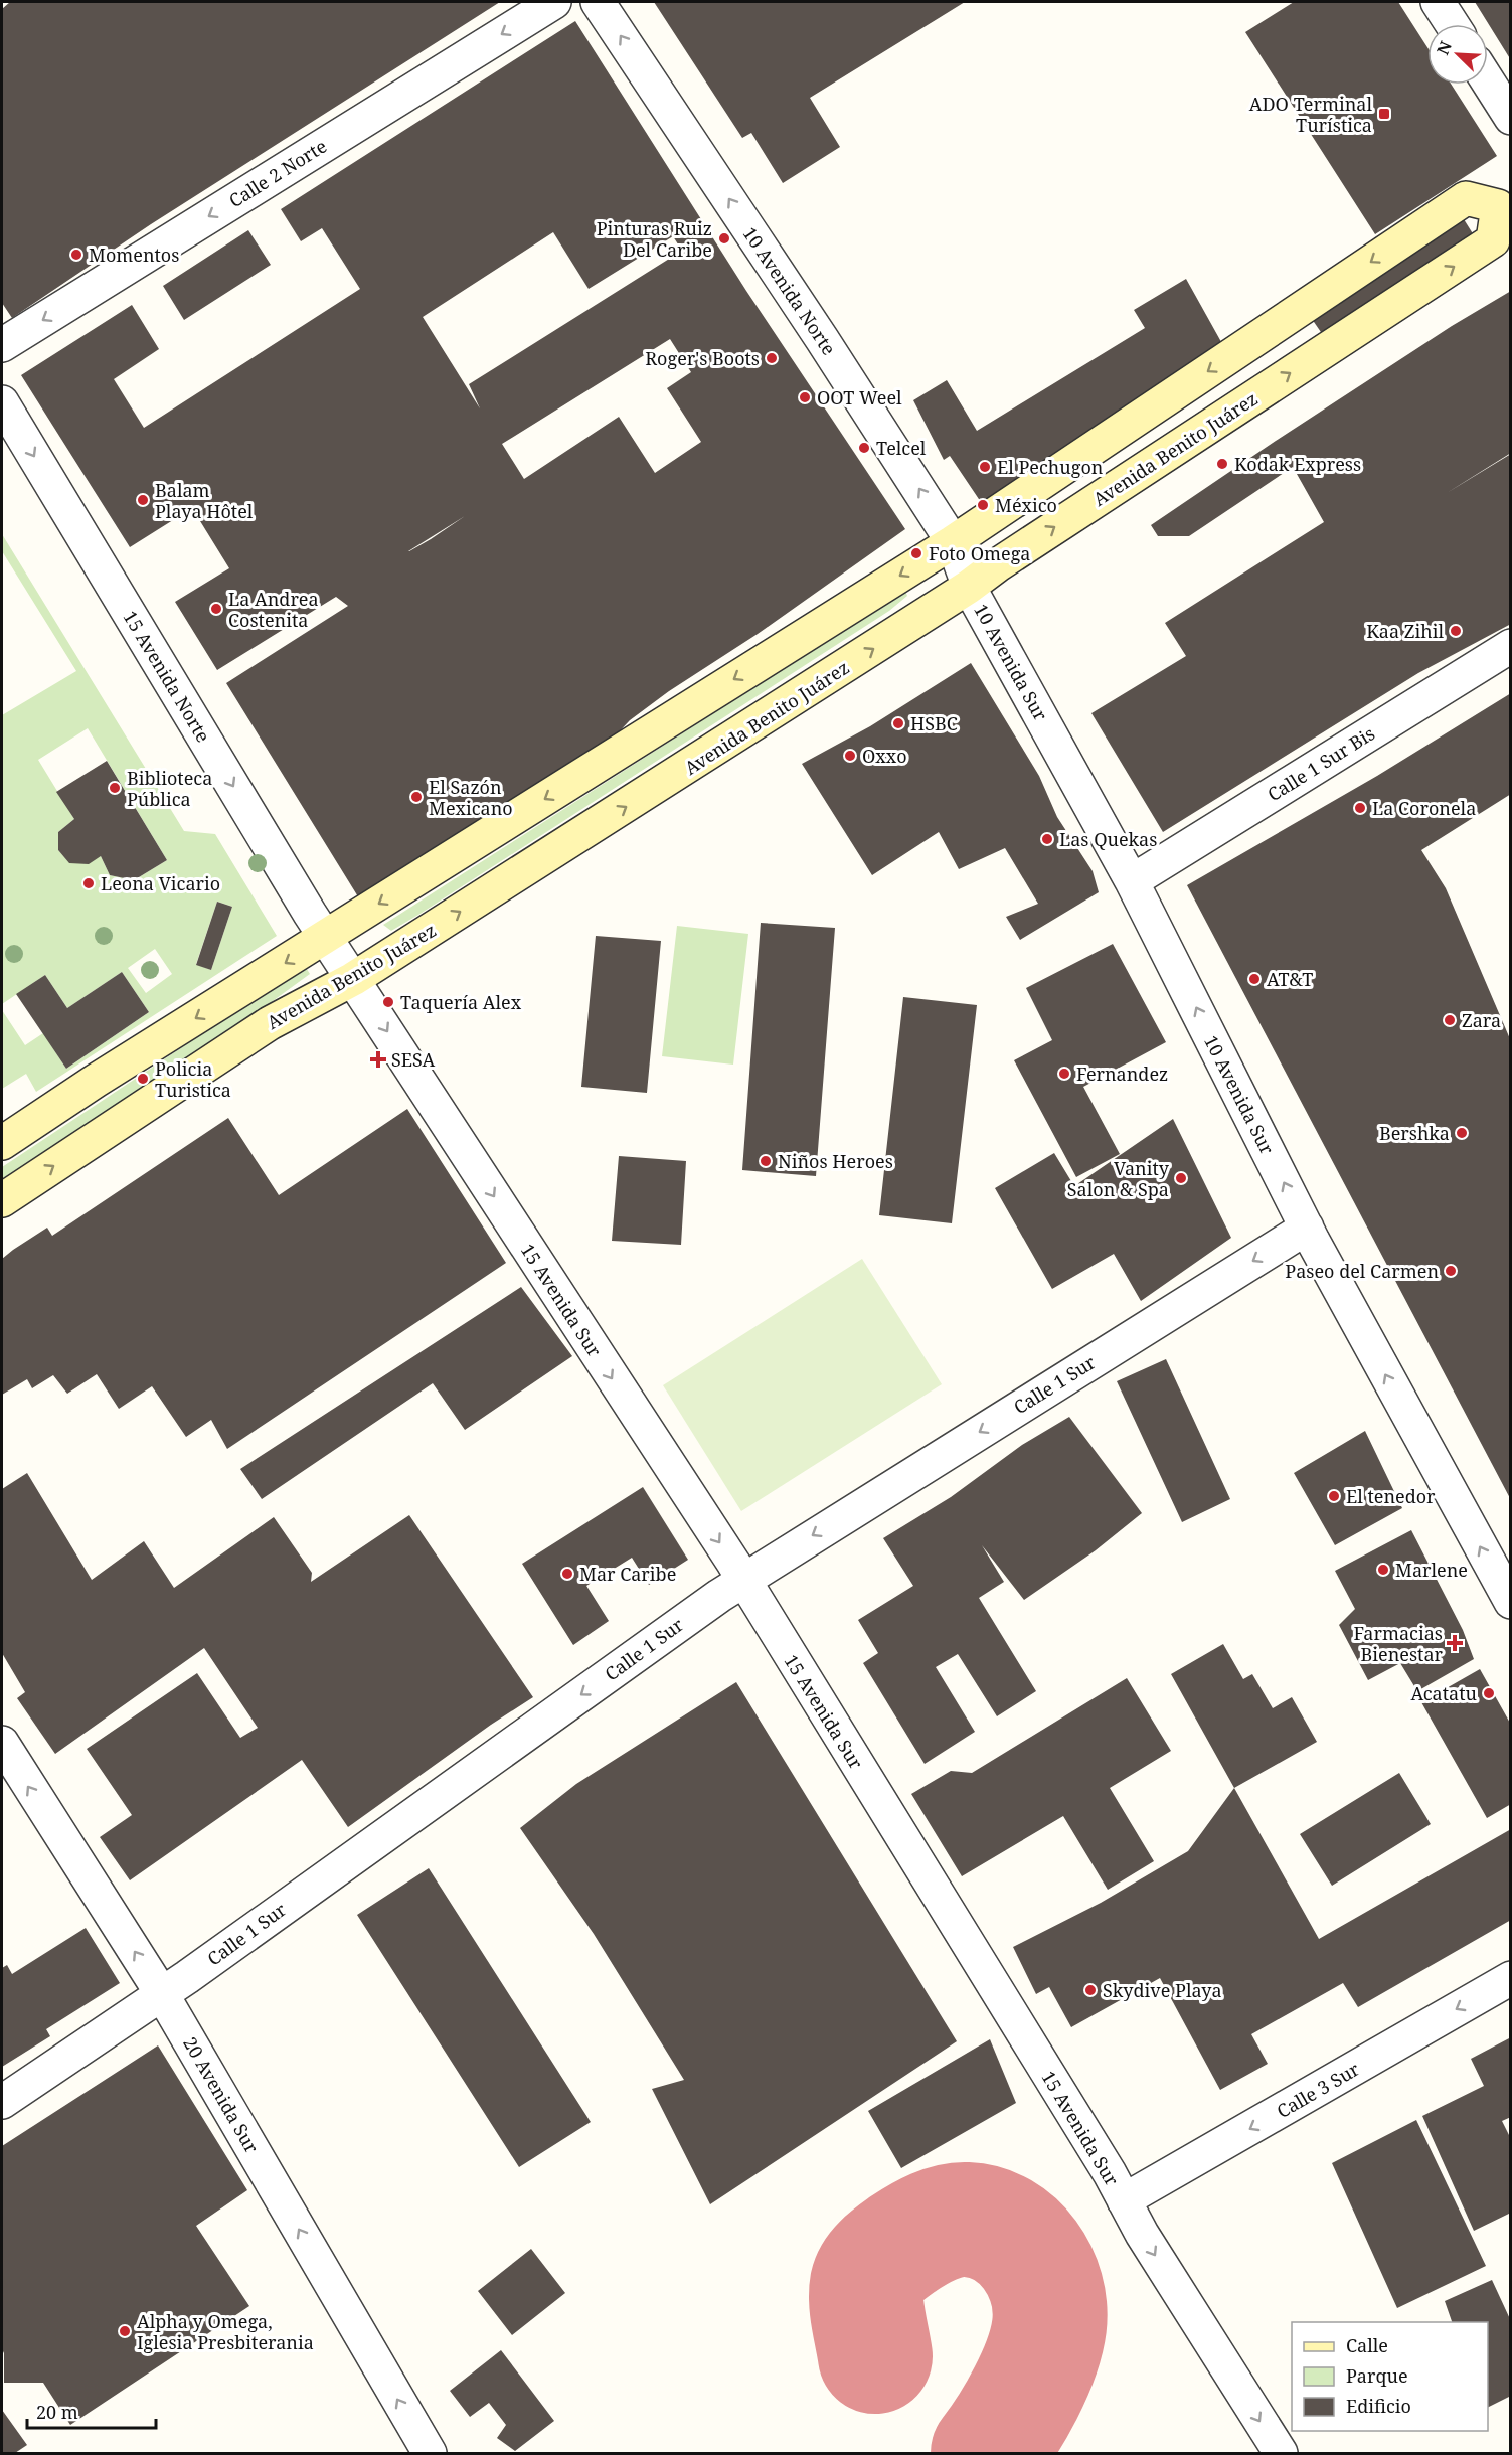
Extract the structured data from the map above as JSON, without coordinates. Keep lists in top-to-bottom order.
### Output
{
  "streets": {
    "street": [
      "Calle 2 Norte",
      "10 Avenida Norte",
      "Avenida Benito Juárez",
      "10 Avenida Sur",
      "15 Avenida Norte",
      "Calle 1 Sur Bis",
      "15 Avenida Sur",
      "Calle 1 Sur",
      "Calle 3 Sur",
      "20 Avenida Sur"
    ]
  },
  "crossings": [
    ["10 Avenida Norte", "Avenida Benito Juárez"],
    ["10 Avenida Norte", "10 Avenida Sur"],
    ["Avenida Benito Juárez", "10 Avenida Sur"],
    ["Avenida Benito Juárez", "15 Avenida Norte"],
    ["Avenida Benito Juárez", "15 Avenida Sur"],
    ["10 Avenida Sur", "Calle 1 Sur Bis"],
    ["10 Avenida Sur", "Calle 1 Sur"],
    ["15 Avenida Norte", "15 Avenida Sur"],
    ["15 Avenida Sur", "Calle 1 Sur"],
    ["15 Avenida Sur", "Calle 3 Sur"],
    ["Calle 1 Sur", "20 Avenida Sur"]
  ],
  "one_way": [
    "Calle 2 Norte",
    "10 Avenida Norte",
    "10 Avenida Sur",
    "15 Avenida Norte",
    "15 Avenida Sur",
    "Calle 1 Sur",
    "Calle 3 Sur",
    "20 Avenida Sur"
  ],
  "places": {
    "transit": ["ADO Terminal Turística"],
    "other": [
      "Pinturas Ruiz Del Caribe",
      "Momentos",
      "Roger's Boots",
      "OOT Weel",
      "Telcel",
      "Kodak Express",
      "El Pechugon",
      "Balam Playa Hôtel",
      "México",
      "Foto Omega",
      "La Andrea Costenita",
      "Kaa Zihil",
      "HSBC",
      "Oxxo",
      "Biblioteca Pública",
      "El Sazón Mexicano",
      "La Coronela",
      "Las Quekas",
      "Leona Vicario",
      "AT&T",
      "Taquería Alex",
      "Zara",
      "Fernandez",
      "Policia Turistica",
      "Bershka",
      "Niños Heroes",
      "Vanity Salon & Spa",
      "Paseo del Carmen",
      "El tenedor",
      "Marlene",
      "Mar Caribe",
      "Acatatu",
      "Skydive Playa",
      "Alpha y Omega, Iglesia Presbiterania"
    ],
    "health": ["SESA", "Farmacias Bienestar"]
  },
  "legend": ["Calle", "Parque", "Edificio"],
  "scale_bar": "20 m",
  "north": "top left"
}
